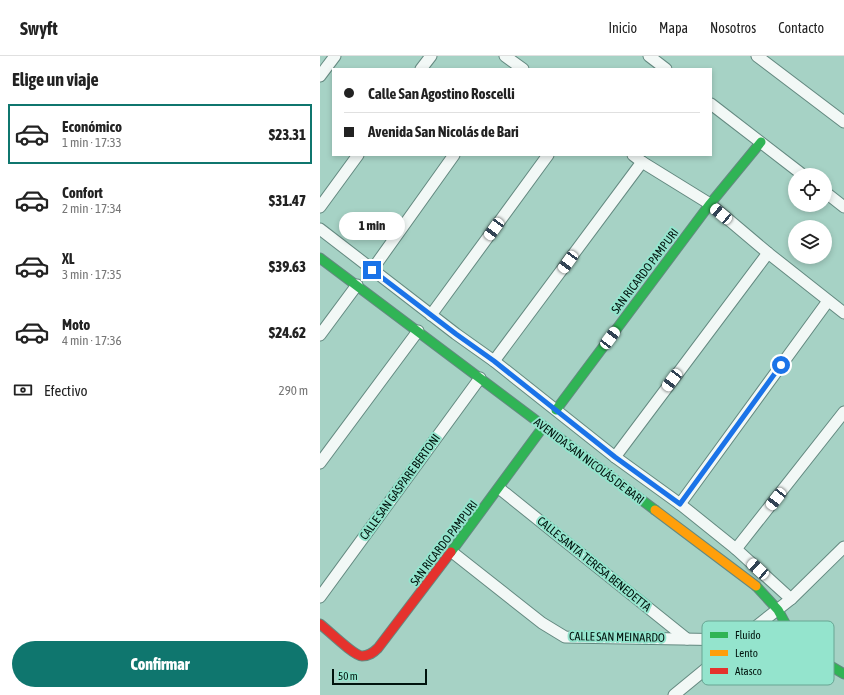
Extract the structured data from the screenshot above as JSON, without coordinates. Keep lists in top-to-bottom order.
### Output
{
  "streets": {
    "street": [
      "SAN RICARDO PAMPURI",
      "AVENIDA SAN NICOLÁS DE BARI",
      "CALLE SAN GASPARE BERTONI",
      "CALLE SANTA TERESA BENEDETTA",
      "CALLE SAN MEINARDO"
    ]
  },
  "crossings": [
    ["SAN RICARDO PAMPURI", "AVENIDA SAN NICOLÁS DE BARI"],
    ["SAN RICARDO PAMPURI", "CALLE SANTA TERESA BENEDETTA"],
    ["SAN RICARDO PAMPURI", "CALLE SAN MEINARDO"],
    ["AVENIDA SAN NICOLÁS DE BARI", "CALLE SAN GASPARE BERTONI"],
    ["CALLE SANTA TERESA BENEDETTA", "CALLE SAN MEINARDO"]
  ],
  "legend": ["Fluido", "Lento", "Atasco"],
  "scale_bar": "50 m",
  "page": {
    "header": "Swyft",
    "nav": [
      "Inicio",
      "Mapa",
      "Nosotros",
      "Contacto"
    ],
    "heading": "Elige un viaje",
    "banner": ["Calle San Agostino Roscelli", "Avenida San Nicolás de Bari"],
    "list": [
      {
        "name": "Económico",
        "note": "1 min · 17:33",
        "value": "$23.31"
      },
      {
        "name": "Confort",
        "note": "2 min · 17:34",
        "value": "$31.47"
      },
      {
        "name": "XL",
        "note": "3 min · 17:35",
        "value": "$39.63"
      },
      {
        "name": "Moto",
        "note": "4 min · 17:36",
        "value": "$24.62"
      }
    ],
    "bubble": "1 min",
    "pay": ["Efectivo", "290 m"],
    "buttons": "Confirmar",
    "scale": "50 m"
  }
}
